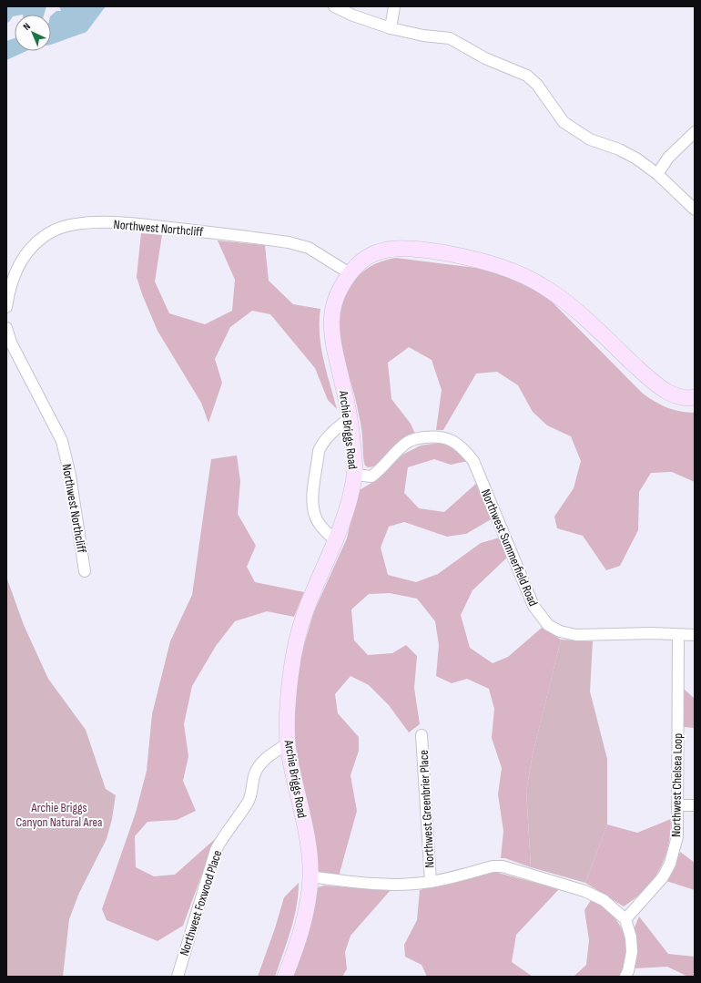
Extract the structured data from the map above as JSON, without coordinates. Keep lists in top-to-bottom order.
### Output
{
  "streets": {
    "street": [
      "Northwest Northcliff",
      "Archie Briggs Road",
      "Northwest Summerfield Road",
      "Northwest Chelsea Loop",
      "Northwest Greenbrier Place",
      "Northwest Foxwood Place"
    ]
  },
  "crossings": [
    ["Northwest Northcliff", "Archie Briggs Road"],
    ["Archie Briggs Road", "Northwest Summerfield Road"],
    ["Archie Briggs Road", "Northwest Foxwood Place"],
    ["Northwest Summerfield Road", "Northwest Chelsea Loop"]
  ],
  "parks": ["Archie Briggs Canyon Natural Area"],
  "north": "top left"
}
